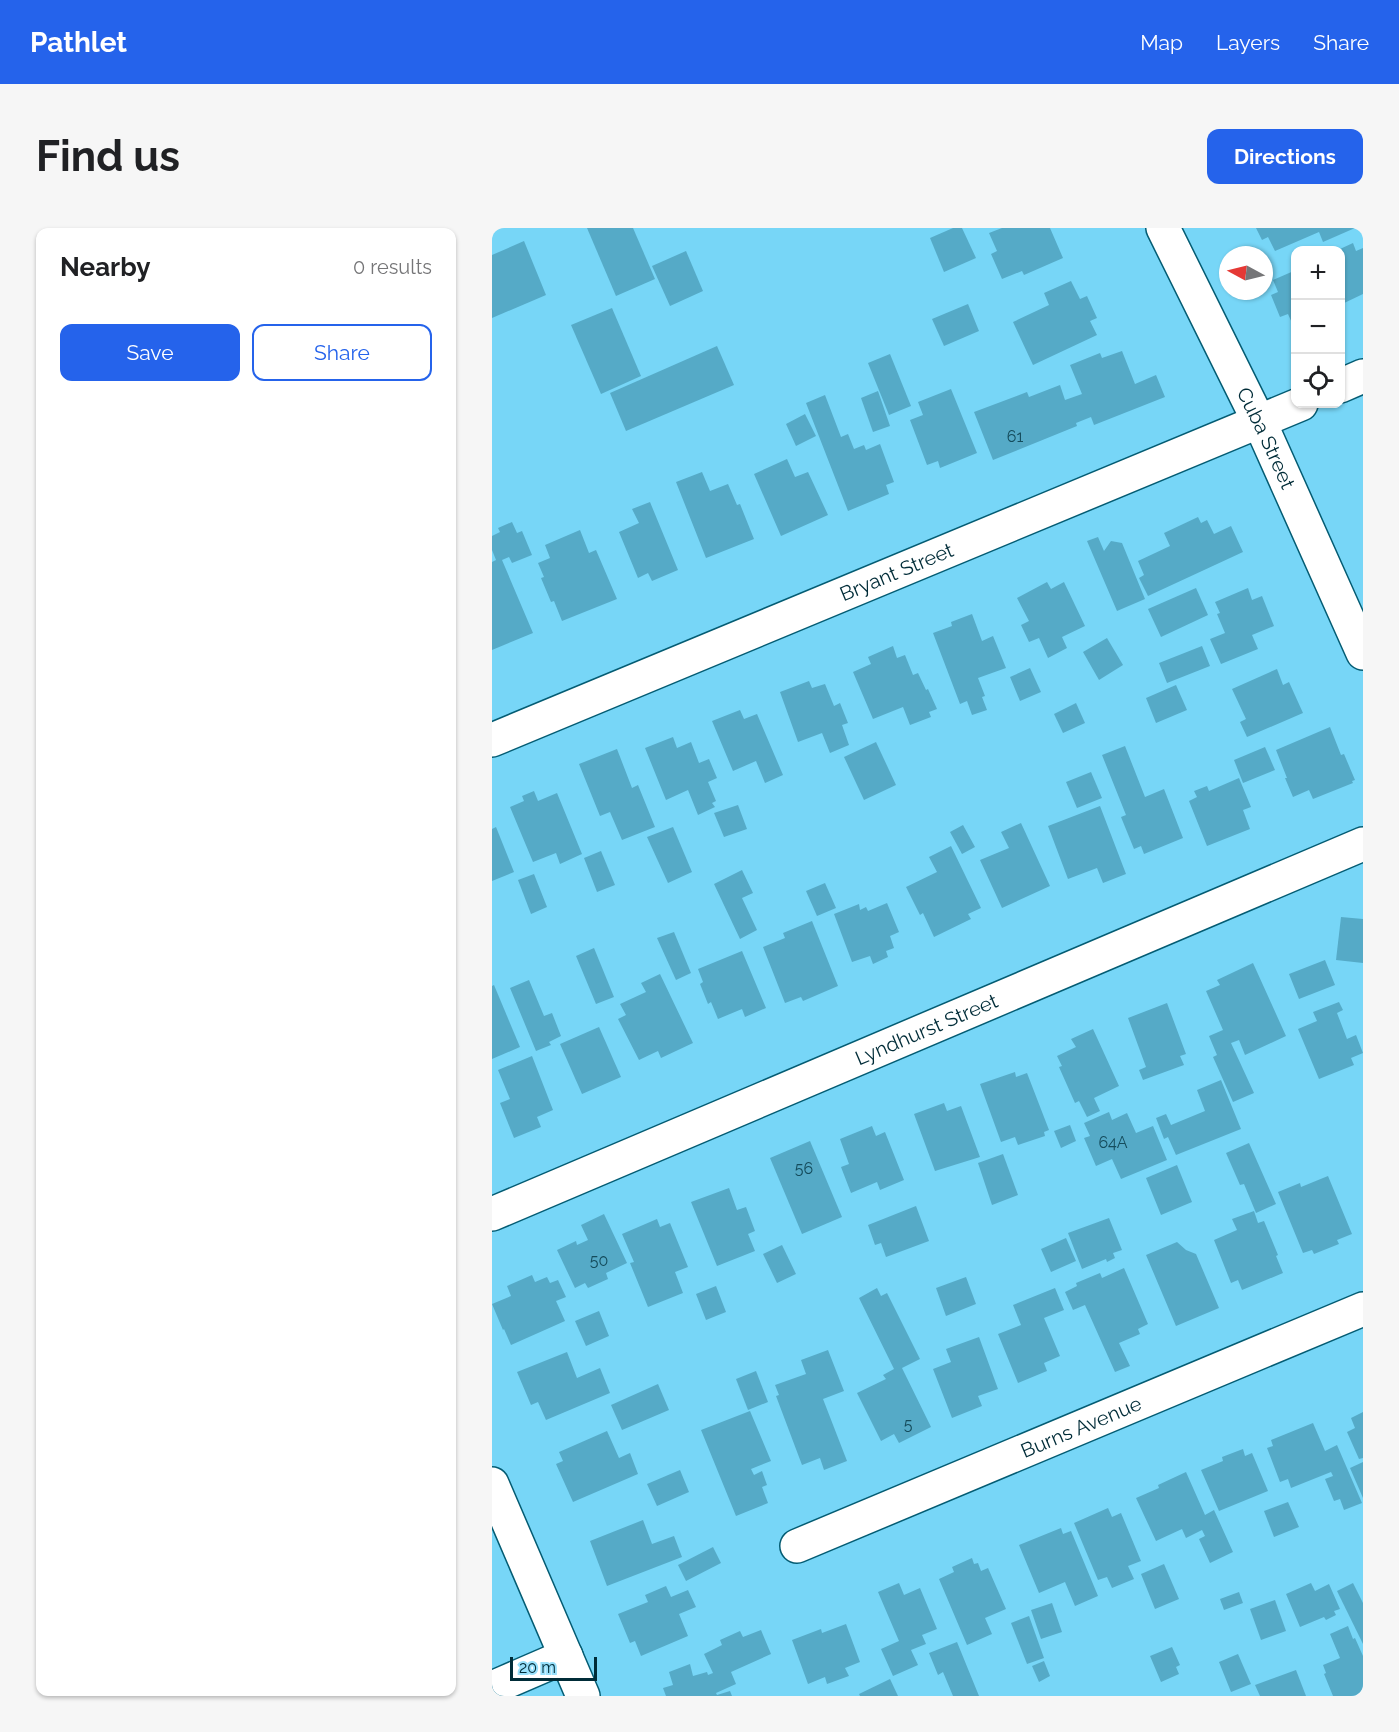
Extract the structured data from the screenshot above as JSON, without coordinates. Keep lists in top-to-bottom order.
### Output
{
  "streets": {
    "street": [
      "Cuba Street",
      "Bryant Street",
      "Lyndhurst Street",
      "Burns Avenue"
    ]
  },
  "crossings": [
    ["Cuba Street", "Bryant Street"]
  ],
  "house_numbers": [
    "61",
    "64A",
    "56",
    "50",
    "5"
  ],
  "scale_bar": "20 m",
  "north": "left",
  "page": {
    "header": "Pathlet",
    "nav": ["Map", "Layers", "Share"],
    "buttons": [
      "Directions",
      ["Save", "Share"]
    ],
    "title": "Find us",
    "heading": ["Nearby", "0 results"],
    "map_buttons": ["+", "−"],
    "scale": "20 m"
  }
}
